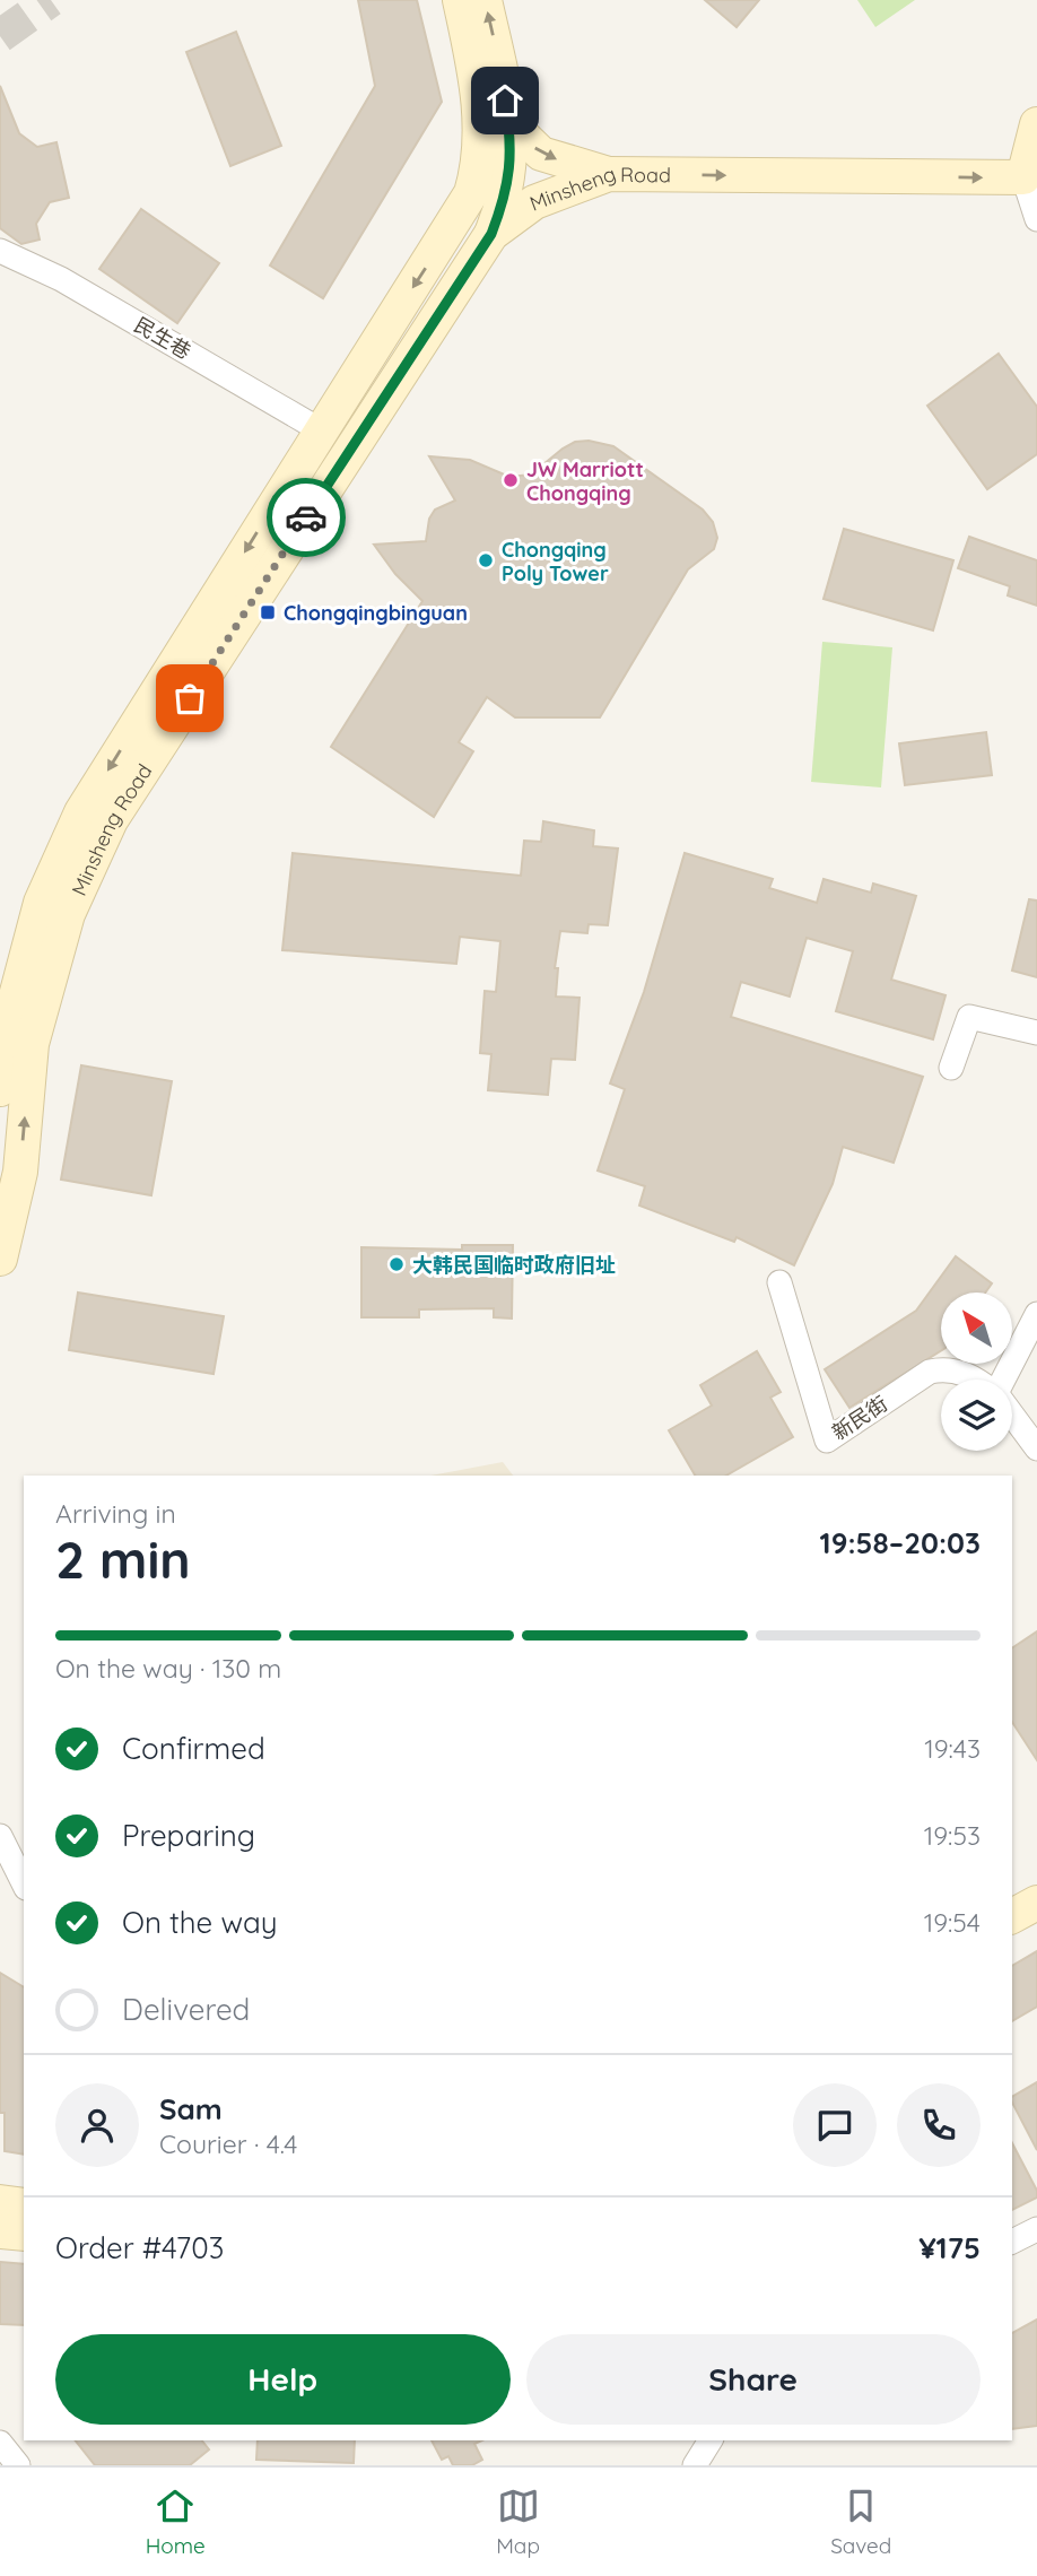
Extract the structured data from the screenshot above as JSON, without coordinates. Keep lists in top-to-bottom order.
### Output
{
  "streets": {
    "main road": ["Minsheng Road"],
    "street": ["民生巷", "新民街"]
  },
  "crossings": [
    ["Minsheng Road", "民生巷"]
  ],
  "places": {
    "other": ["JW Marriott Chongqing", "Chongqing Poly Tower", "大韩民国临时政府旧址"],
    "transit": ["Chongqingbinguan"]
  },
  "north": "top left",
  "page": {
    "heading": ["2 min", "Arriving in", "19:58–20:03"],
    "panel": [
      "Sam",
      "Courier · 4.4",
      "Order #4703",
      "¥175"
    ],
    "bar": "On the way · 130 m",
    "list": [
      ["Confirmed", "19:43"],
      ["Preparing", "19:53"],
      ["On the way", "19:54"],
      "Delivered"
    ],
    "buttons": ["Help", "Share"],
    "tabs": ["Home", "Map", "Saved"]
  }
}
